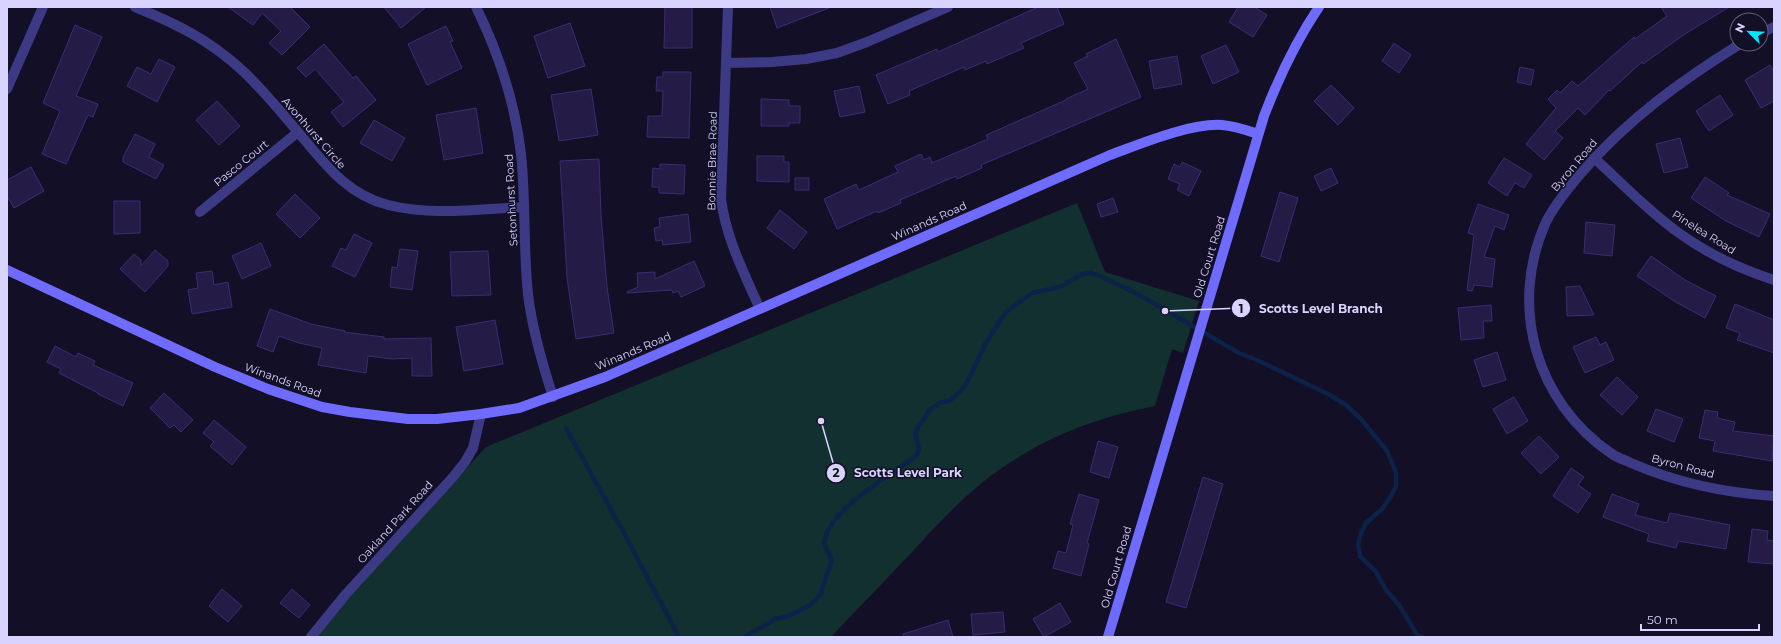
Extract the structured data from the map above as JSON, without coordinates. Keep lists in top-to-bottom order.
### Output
{
  "streets": {
    "street": [
      "Avonhurst Circle",
      "Bonnie Brae Road",
      "Pasco Court",
      "Byron Road",
      "Setonhurst Road",
      "Winands Road",
      "Pinelea Road",
      "Old Court Road",
      "Oakland Park Road"
    ]
  },
  "crossings": [
    ["Avonhurst Circle", "Pasco Court"],
    ["Avonhurst Circle", "Setonhurst Road"],
    ["Bonnie Brae Road", "Winands Road"],
    ["Byron Road", "Pinelea Road"],
    ["Setonhurst Road", "Winands Road"],
    ["Winands Road", "Old Court Road"],
    ["Winands Road", "Oakland Park Road"]
  ],
  "places": ["Scotts Level Branch", "Scotts Level Park"],
  "scale_bar": "50 m",
  "north": "top left"
}
